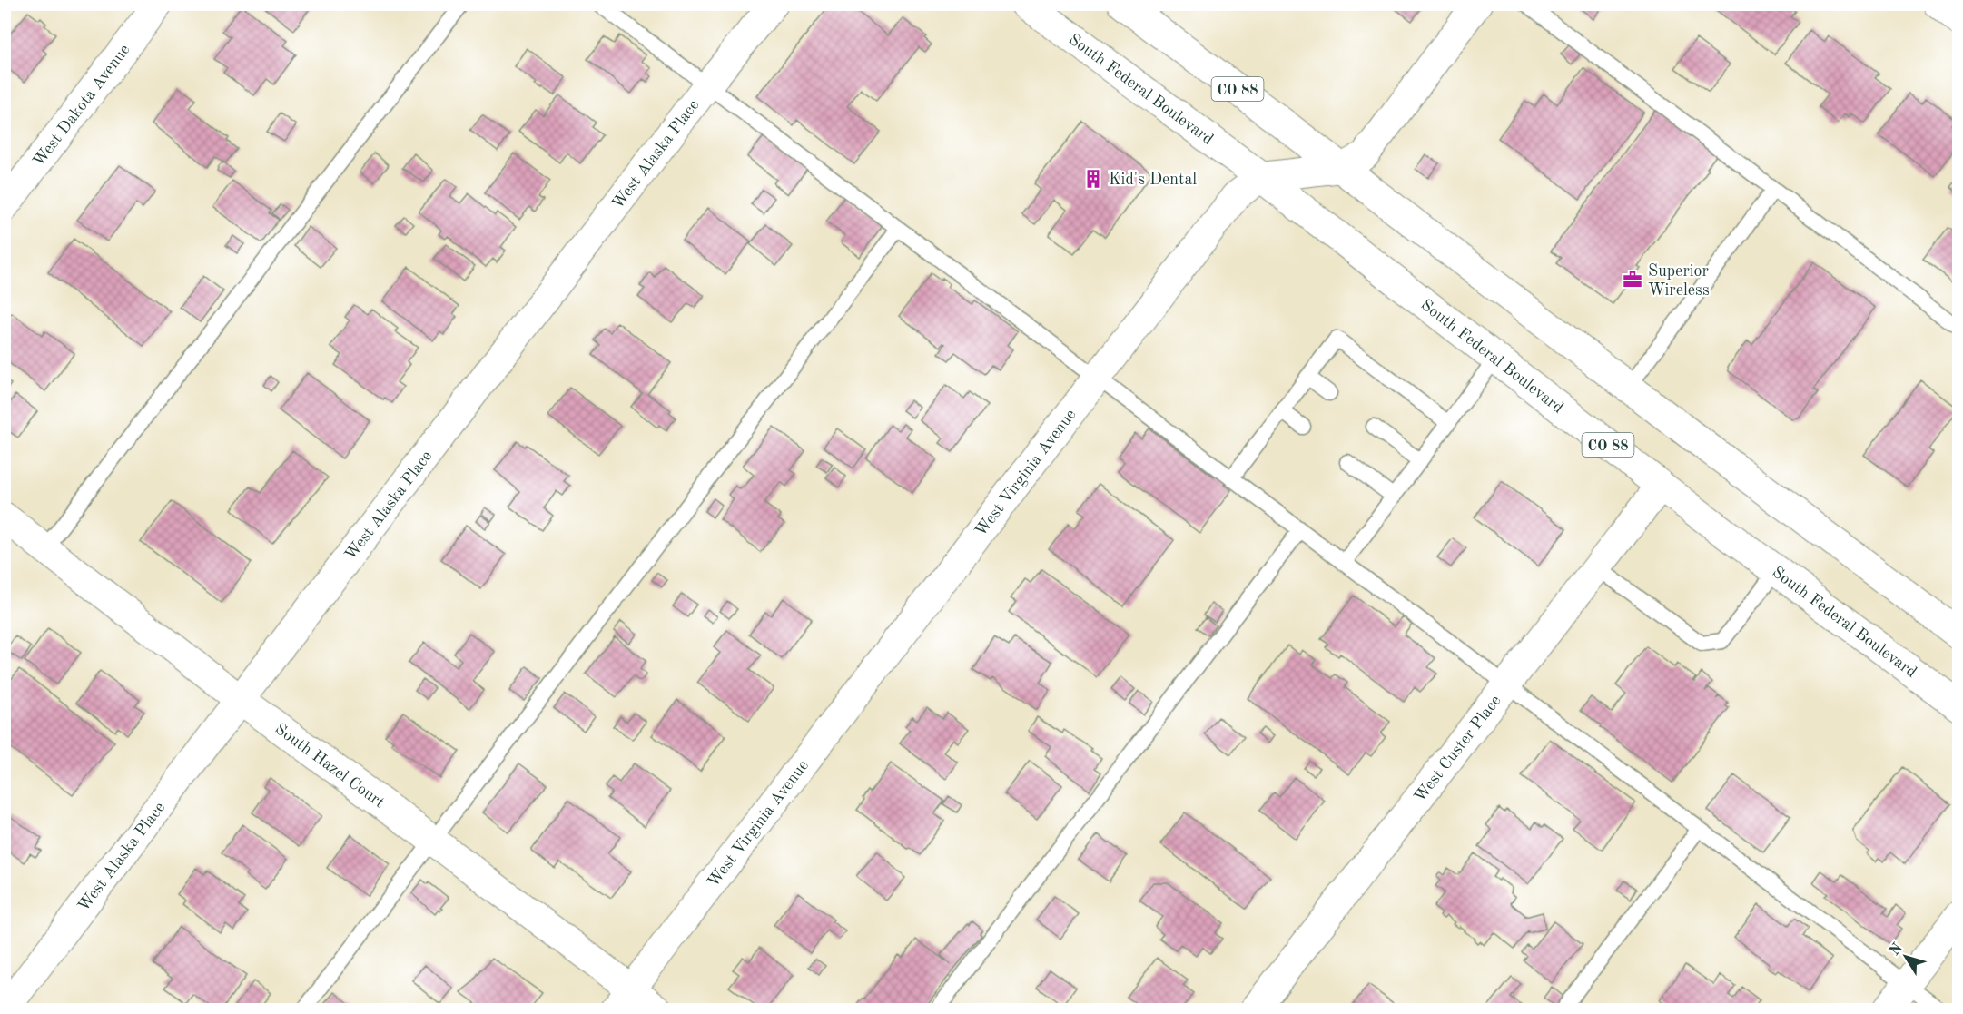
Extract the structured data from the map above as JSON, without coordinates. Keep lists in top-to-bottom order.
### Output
{
  "streets": {
    "main road": ["South Federal Boulevard", "CO 88"],
    "street": [
      "West Dakota Avenue",
      "West Alaska Place",
      "West Virginia Avenue",
      "West Custer Place",
      "South Hazel Court"
    ]
  },
  "crossings": [
    ["South Federal Boulevard", "West Virginia Avenue"],
    ["South Federal Boulevard", "West Custer Place"],
    ["West Alaska Place", "South Hazel Court"],
    ["West Virginia Avenue", "South Hazel Court"]
  ],
  "places": {
    "building": ["Kid's Dental"],
    "office": ["Superior Wireless"]
  },
  "north": "top left"
}
